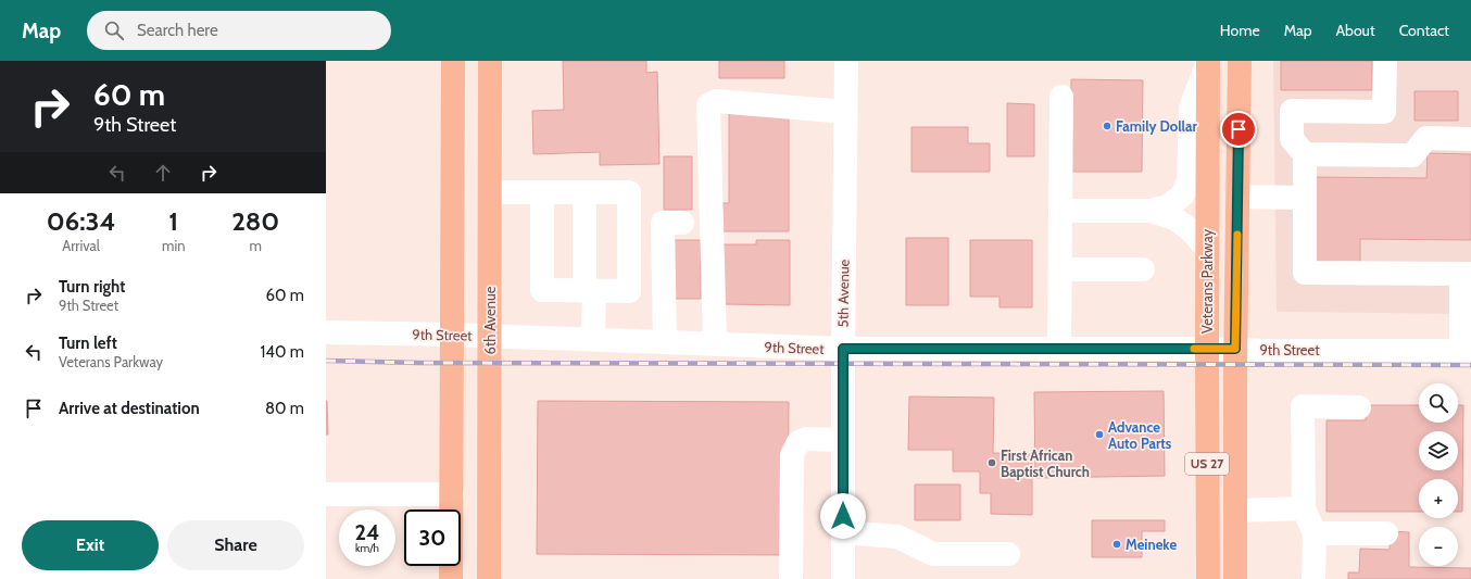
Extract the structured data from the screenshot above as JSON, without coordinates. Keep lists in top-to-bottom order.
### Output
{
  "streets": {
    "main road": ["Veterans Parkway", "6th Avenue", "US 27"],
    "street": ["5th Avenue", "9th Street"]
  },
  "crossings": [
    ["Veterans Parkway", "9th Street"],
    ["5th Avenue", "9th Street"],
    ["6th Avenue", "9th Street"]
  ],
  "places": [
    "Family Dollar",
    "Advance Auto Parts",
    "First African Baptist Church",
    "Meineke"
  ],
  "page": {
    "header": "Map",
    "search": "Search here",
    "nav": [
      "Home",
      "Map",
      "About",
      "Contact"
    ],
    "turn": ["60 m", "9th Street"],
    "eta": [
      "06:34",
      "Arrival",
      "1",
      "min",
      "280",
      "m"
    ],
    "list": [
      {
        "name": "Turn right",
        "note": "9th Street",
        "value": "60 m"
      },
      {
        "name": "Turn left",
        "note": "Veterans Parkway",
        "value": "140 m"
      },
      {
        "name": "Arrive at destination",
        "value": "80 m"
      }
    ],
    "map_buttons": ["+", "−"],
    "speed": "24 km/h",
    "limit": "30",
    "buttons": ["Exit", "Share"]
  }
}
